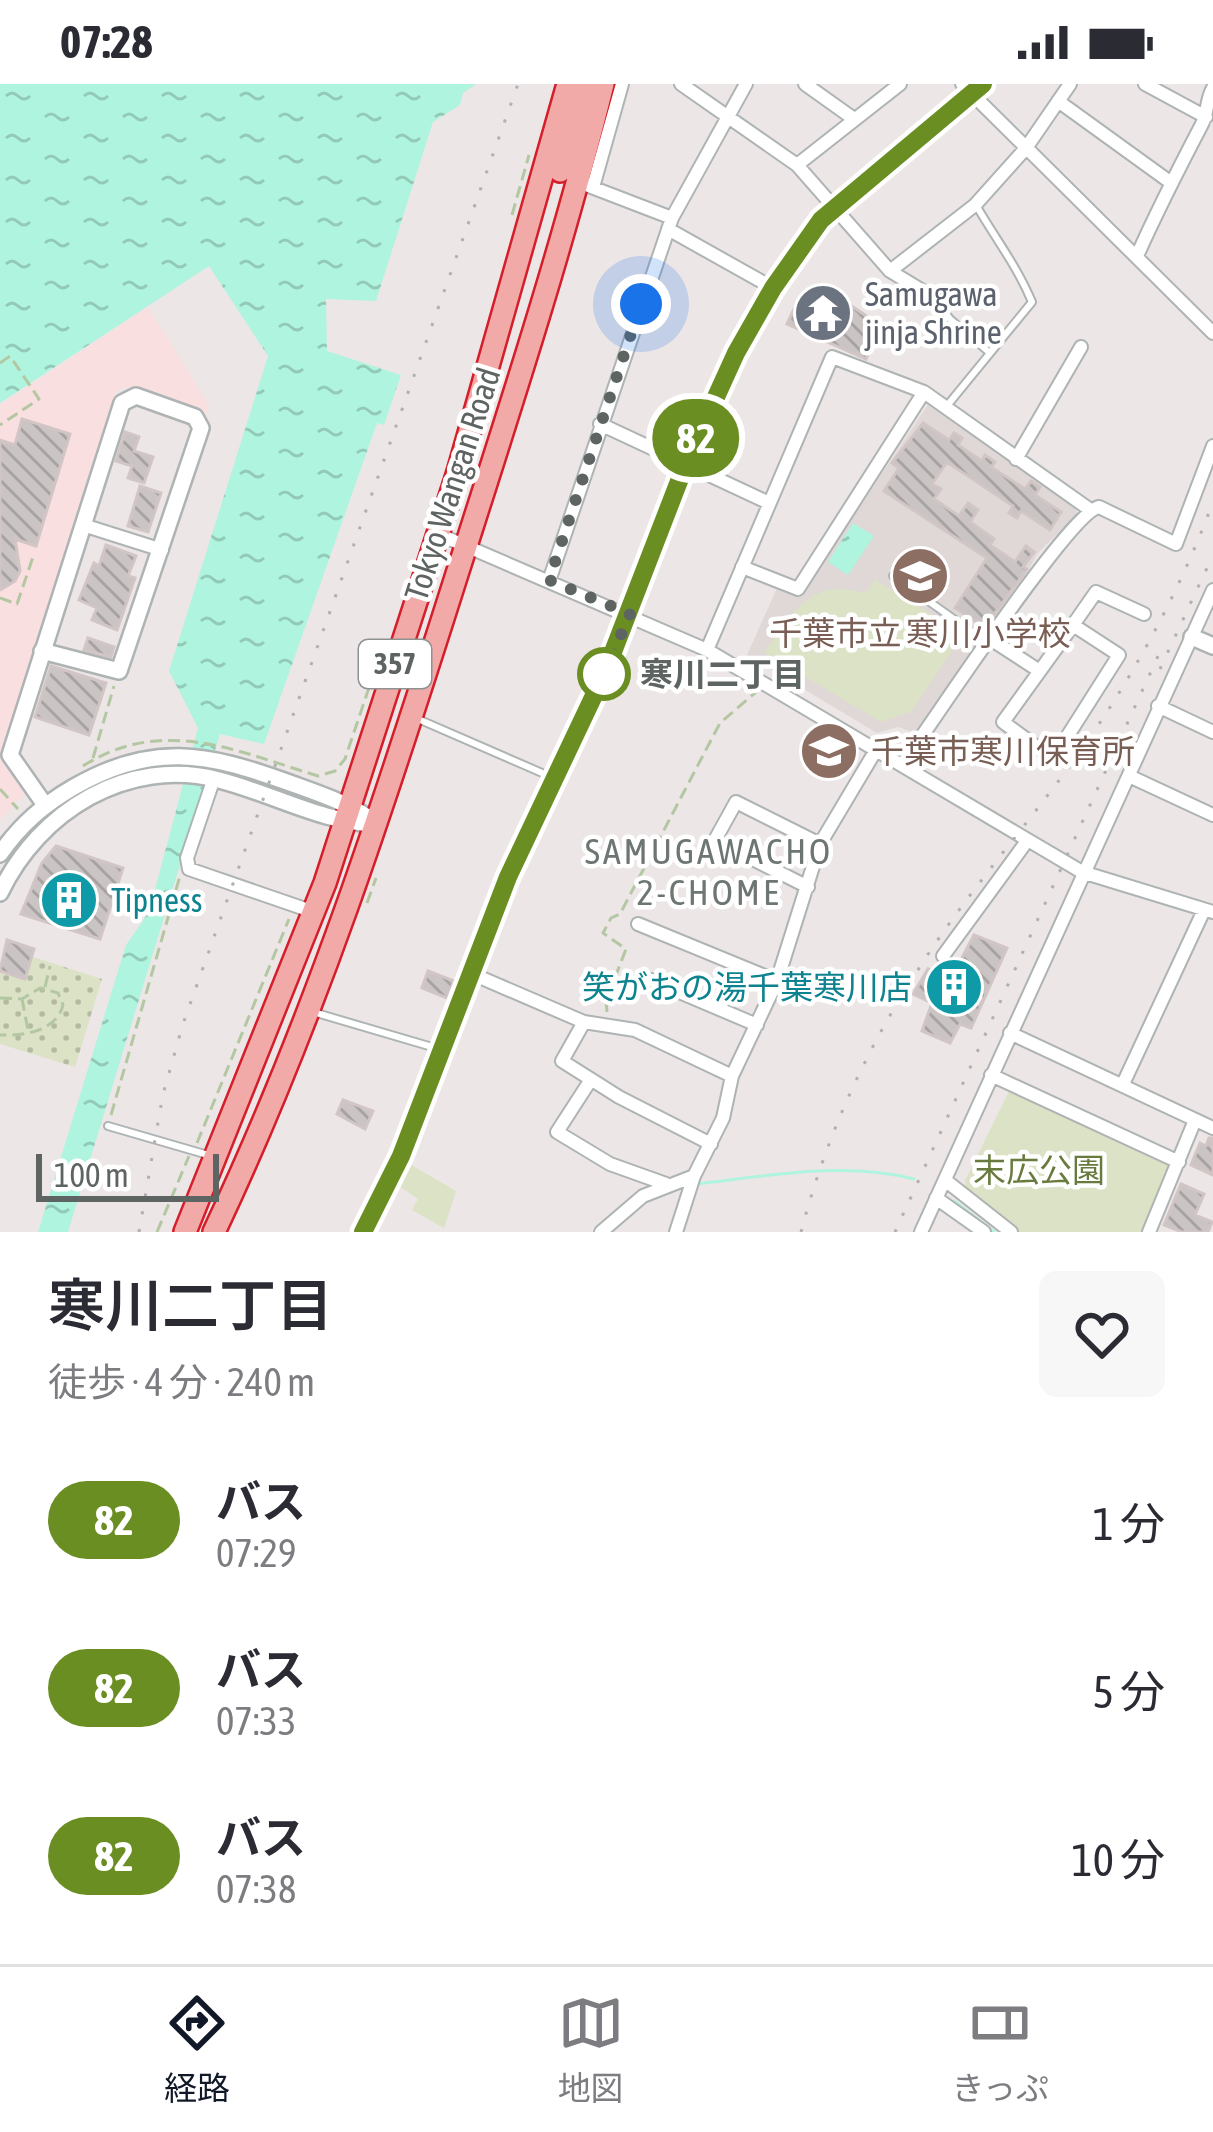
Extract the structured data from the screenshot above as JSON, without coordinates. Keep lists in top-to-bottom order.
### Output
{
  "streets": {
    "highway": ["Tokyo Wangan Road", "357"]
  },
  "districts": ["SAMUGAWACHO 2-CHOME"],
  "parks": ["末広公園"],
  "places": {
    "temple": ["Samugawa jinja Shrine"],
    "school or university": ["千葉市立 寒川小学校", "千葉市寒川保育所"],
    "other": ["寒川二丁目"],
    "building": ["Tipness", "笑がおの湯千葉寒川店"]
  },
  "lines": ["bus line 82"],
  "scale_bar": "100 m",
  "page": {
    "status": "07:28",
    "on_map": "82",
    "scale": "100 m",
    "heading": ["寒川二丁目", "徒歩 · 4 分 · 240 m"],
    "list": [
      {
        "mark": "82",
        "name": "バス",
        "note": "07:29",
        "value": "1 分"
      },
      {
        "mark": "82",
        "name": "バス",
        "note": "07:33",
        "value": "5 分"
      },
      {
        "mark": "82",
        "name": "バス",
        "note": "07:38",
        "value": "10 分"
      }
    ],
    "tabs": ["経路", "地図", "きっぷ"]
  }
}
